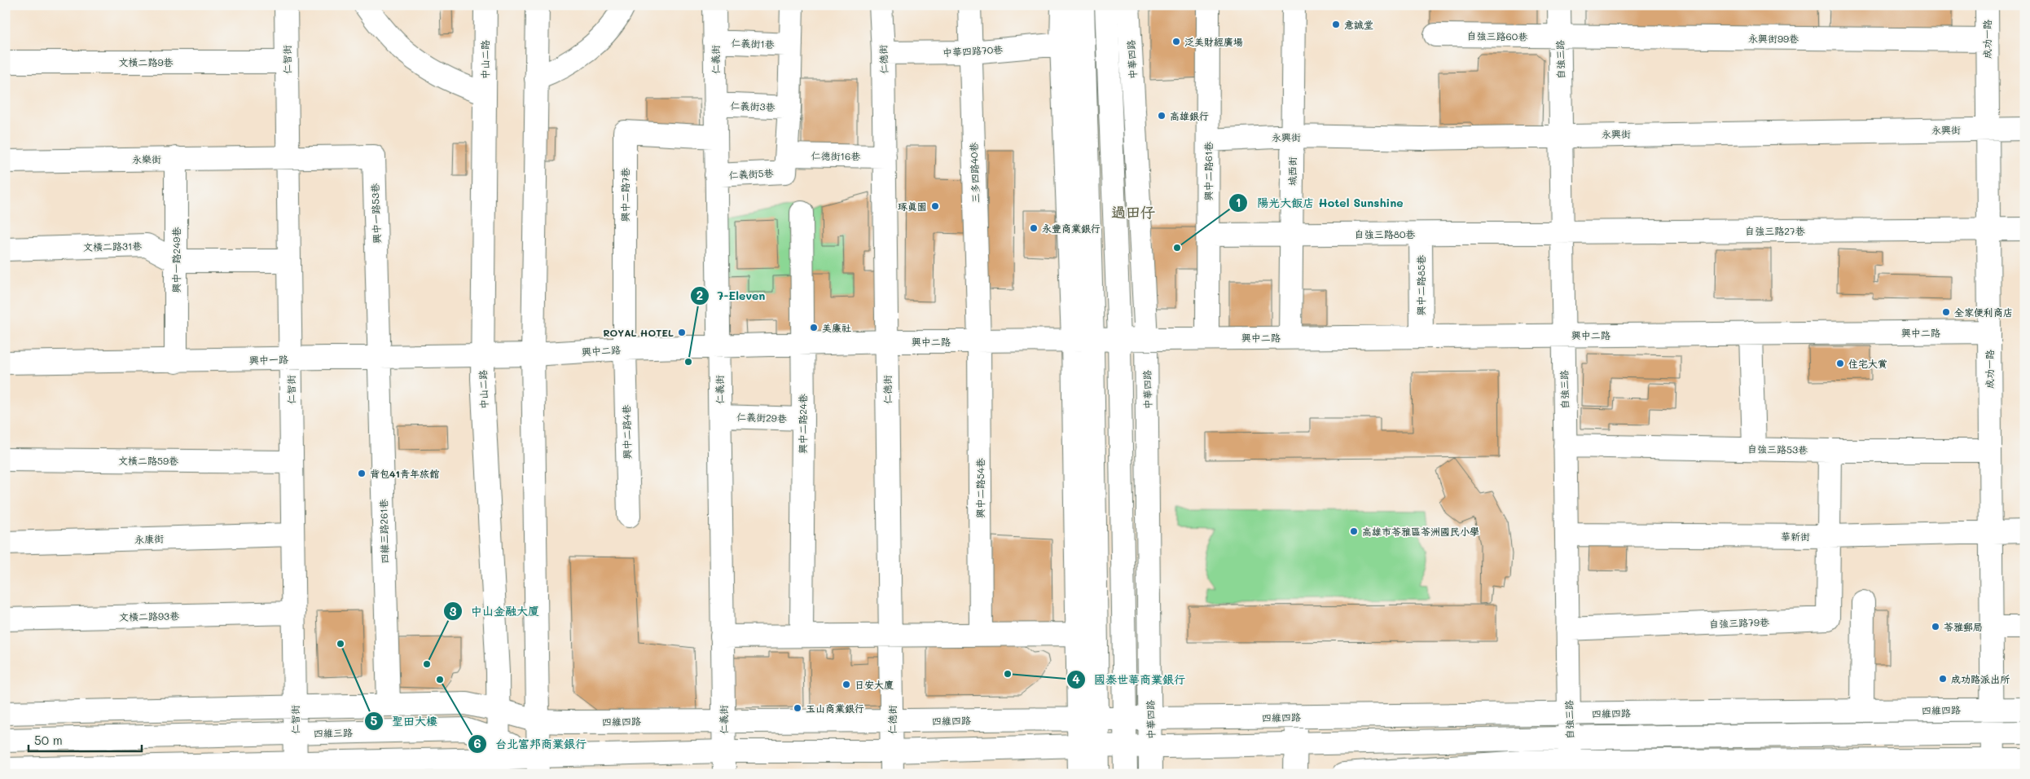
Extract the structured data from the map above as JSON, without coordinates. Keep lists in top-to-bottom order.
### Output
{
  "streets": {
    "street": [
      "自強三路60巷",
      "永興街99巷",
      "成功一路",
      "仁義街1巷",
      "中華四路70巷",
      "仁智街",
      "中山二路",
      "仁義街",
      "仁德街",
      "中華四路",
      "自強三路",
      "文橫二路9巷",
      "仁義街3巷",
      "永興街",
      "仁德街16巷",
      "永樂街",
      "興中二路61巷",
      "城西街",
      "三多四路40巷",
      "仁義街5巷",
      "興中二路7巷",
      "興中一路53巷",
      "自強三路27巷",
      "自強三路80巷",
      "文橫二路31巷",
      "興中一路249巷",
      "興中二路85巷",
      "興中二路",
      "興中一路",
      "仁義街29巷",
      "興中二路24巷",
      "興中二路4巷",
      "自強三路53巷",
      "文橫二路59巷",
      "興中二路54巷",
      "四維三路261巷",
      "華新街",
      "永康街",
      "文橫二路93巷",
      "自強三路79巷",
      "四維四路",
      "四維三路"
    ]
  },
  "crossings": [
    ["自強三路60巷", "永興街99巷"],
    ["自強三路60巷", "自強三路"],
    ["永興街99巷", "成功一路"],
    ["永興街99巷", "自強三路"],
    ["成功一路", "永興街"],
    ["成功一路", "自強三路27巷"],
    ["成功一路", "興中二路"],
    ["成功一路", "自強三路53巷"],
    ["成功一路", "華新街"],
    ["成功一路", "四維四路"],
    ["仁義街1巷", "仁義街"],
    ["中華四路70巷", "仁德街"],
    ["中華四路70巷", "三多四路40巷"],
    ["仁智街", "文橫二路9巷"],
    ["仁智街", "永樂街"],
    ["仁智街", "興中一路53巷"],
    ["仁智街", "文橫二路31巷"],
    ["仁智街", "興中一路"],
    ["仁智街", "文橫二路59巷"],
    ["仁智街", "永康街"],
    ["仁智街", "文橫二路93巷"],
    ["仁智街", "四維三路"],
    ["中山二路", "興中一路"],
    ["中山二路", "四維三路"],
    ["仁義街", "仁義街3巷"],
    ["仁義街", "仁義街5巷"],
    ["仁義街", "興中二路7巷"],
    ["仁義街", "興中二路"],
    ["仁義街", "仁義街29巷"],
    ["仁義街", "四維四路"],
    ["仁德街", "仁德街16巷"],
    ["仁德街", "興中二路"],
    ["仁德街", "四維四路"],
    ["中華四路", "興中二路"],
    ["中華四路", "四維四路"],
    ["自強三路", "永興街"],
    ["自強三路", "自強三路27巷"],
    ["自強三路", "自強三路80巷"],
    ["自強三路", "興中二路"],
    ["自強三路", "自強三路53巷"],
    ["自強三路", "華新街"],
    ["自強三路", "自強三路79巷"],
    ["自強三路", "四維四路"],
    ["永興街", "興中二路61巷"],
    ["永興街", "城西街"],
    ["仁德街16巷", "仁義街5巷"],
    ["永樂街", "興中一路53巷"],
    ["永樂街", "興中一路249巷"],
    ["興中二路61巷", "自強三路80巷"],
    ["興中二路61巷", "興中二路"],
    ["城西街", "自強三路80巷"],
    ["城西街", "興中二路"],
    ["三多四路40巷", "興中二路"],
    ["三多四路40巷", "興中二路54巷"],
    ["興中二路7巷", "興中二路"],
    ["興中二路7巷", "興中二路4巷"],
    ["興中一路53巷", "興中一路"],
    ["興中一路53巷", "四維三路261巷"],
    ["自強三路27巷", "自強三路80巷"],
    ["自強三路80巷", "興中二路85巷"],
    ["文橫二路31巷", "興中一路249巷"],
    ["興中一路249巷", "興中一路"],
    ["興中二路85巷", "興中二路"],
    ["興中二路", "興中一路"],
    ["興中二路", "興中二路24巷"],
    ["興中二路", "興中二路4巷"],
    ["興中二路", "興中二路54巷"],
    ["興中一路", "四維三路261巷"],
    ["仁義街29巷", "興中二路24巷"],
    ["華新街", "自強三路79巷"]
  ],
  "districts": ["過田仔"],
  "places": [
    "意誠堂",
    "泛美財經廣場",
    "高雄銀行",
    "琢真園",
    "永豐商業銀行",
    "陽光大飯店 Hotel Sunshine",
    "全家便利商店",
    "美廉社",
    "ROYAL HOTEL",
    "7-Eleven",
    "住宅大賞",
    "背包41青年旅館",
    "高雄市苓雅區苓洲國民小學",
    "苓雅郵局",
    "聖田大樓",
    "中山金融大廈",
    "國泰世華商業銀行",
    "成功路派出所",
    "台北富邦商業銀行",
    "日安大廈",
    "玉山商業銀行"
  ],
  "scale_bar": "50 m"
}
